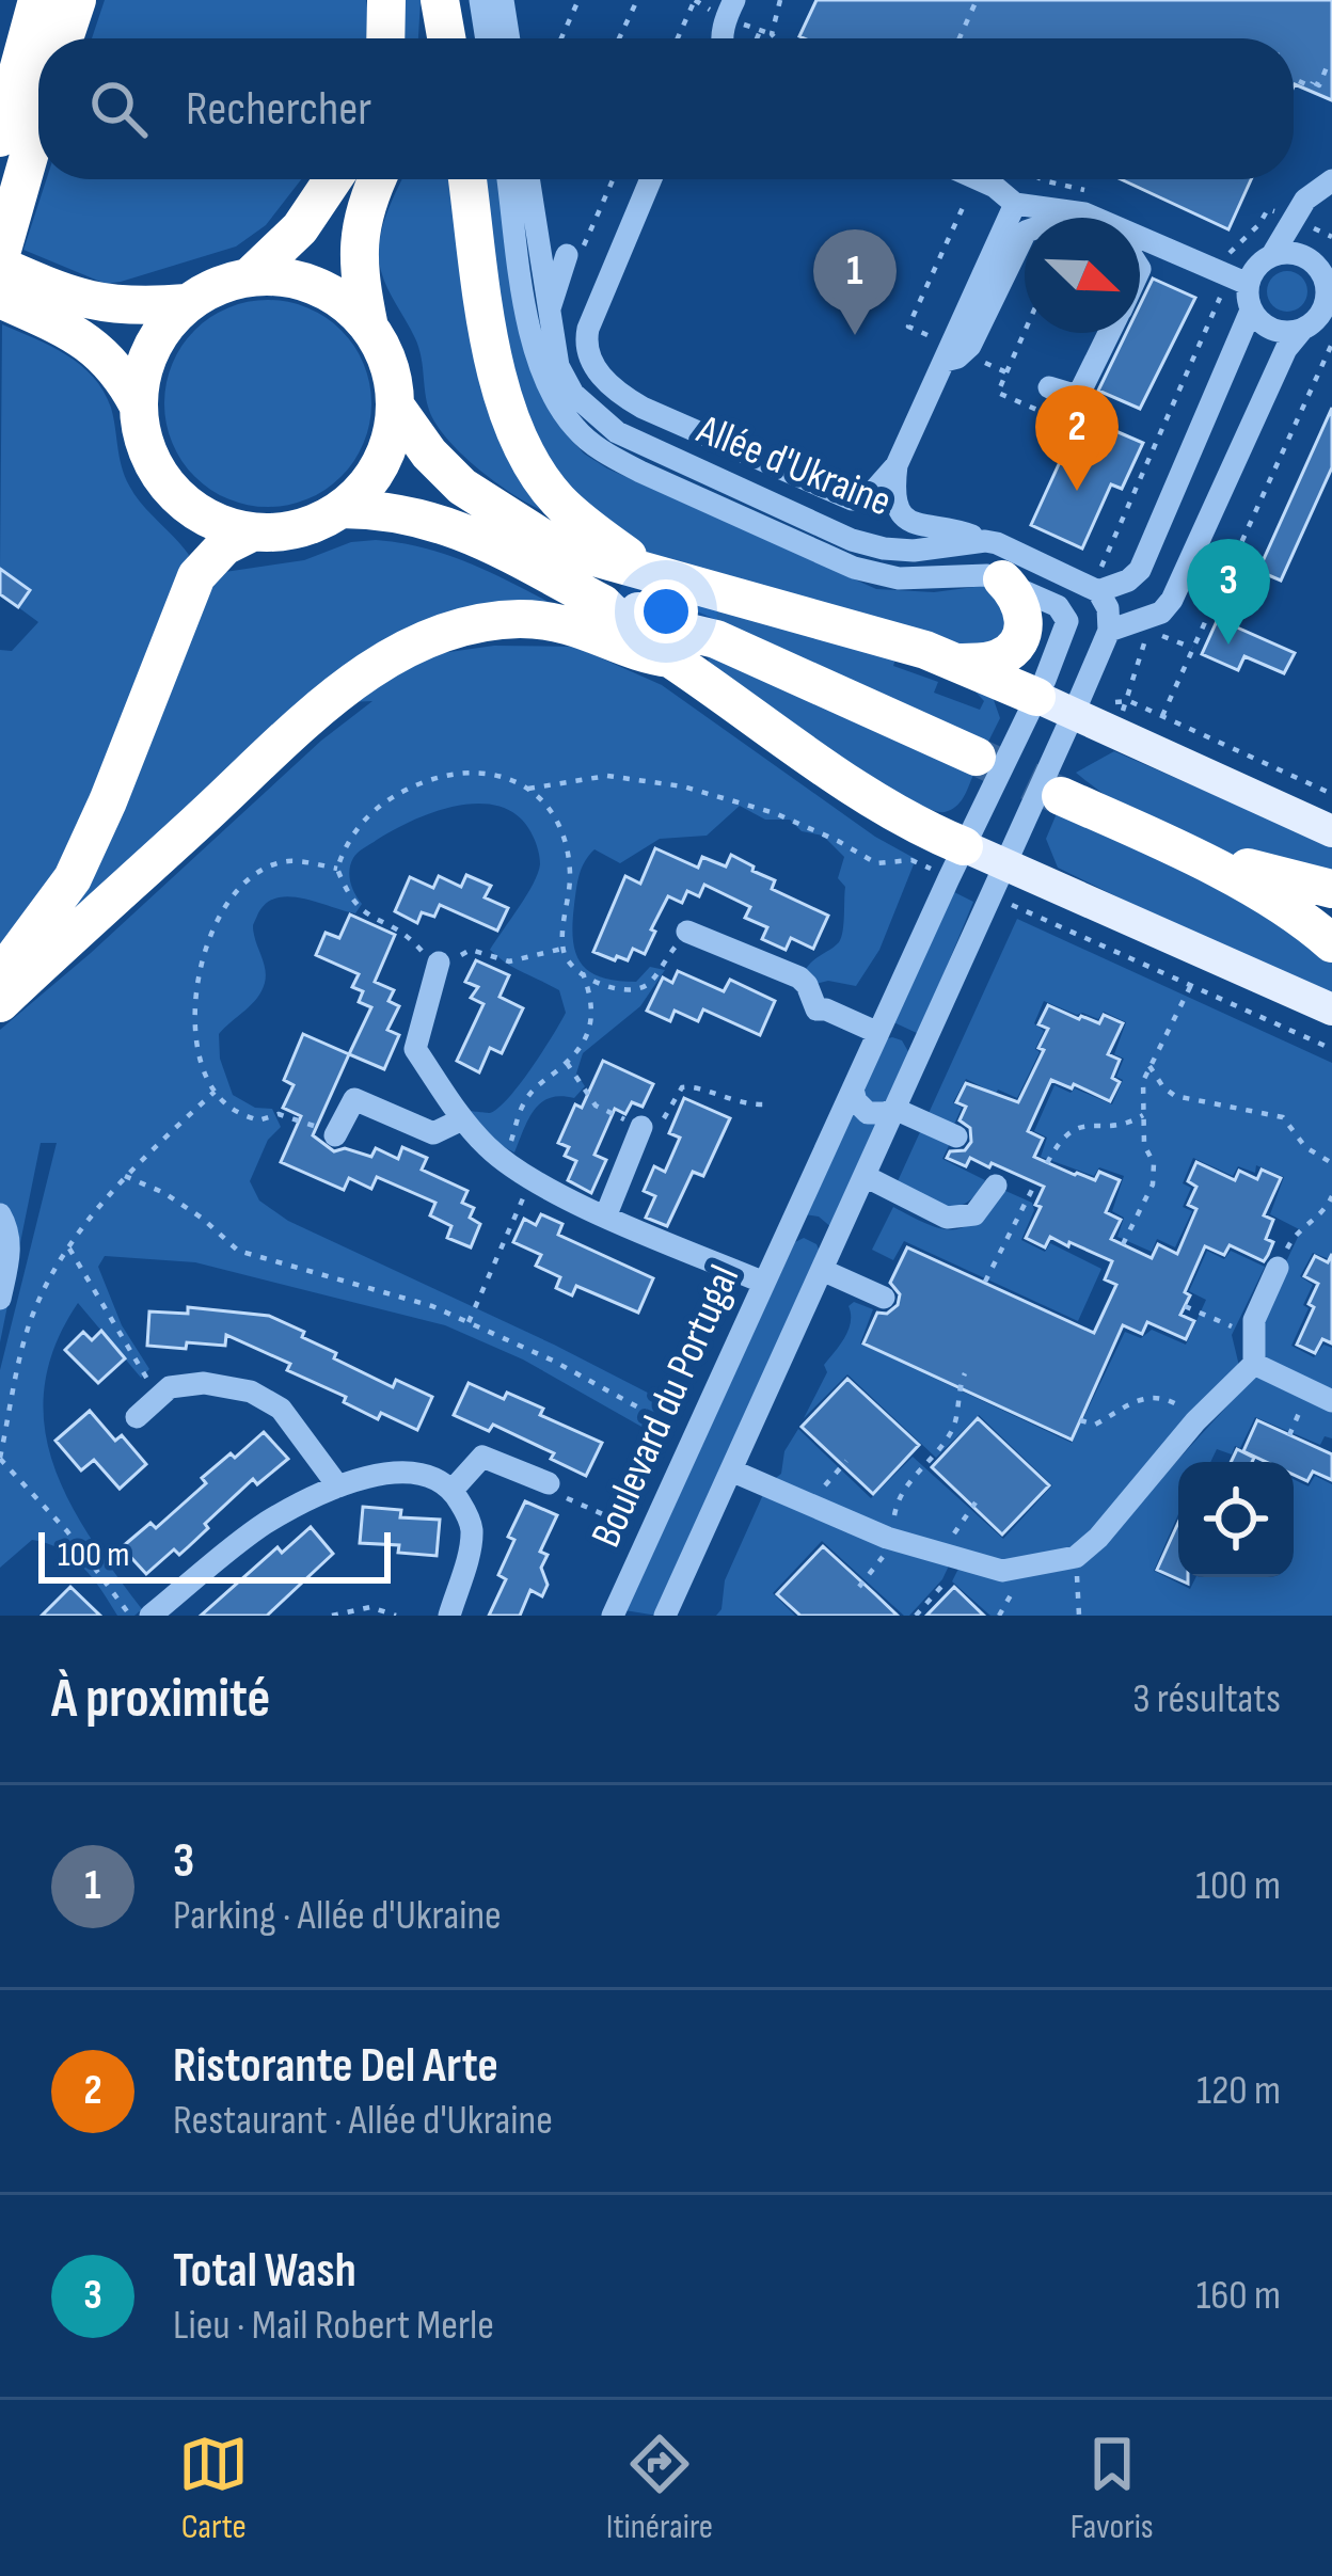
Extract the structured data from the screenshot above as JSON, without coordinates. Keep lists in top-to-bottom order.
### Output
{
  "streets": {
    "street": ["Allée d'Ukraine", "Boulevard du Portugal"]
  },
  "crossings": [
    ["Allée d'Ukraine", "Boulevard du Portugal"]
  ],
  "scale_bar": "100 m",
  "north": "bottom right",
  "page": {
    "search": "Rechercher",
    "pins": ["1", "2", "3"],
    "scale": "100 m",
    "heading": ["À proximité", "3 résultats"],
    "list": [
      {
        "mark": "1",
        "name": "3",
        "note": "Parking · Allée d'Ukraine",
        "value": "100 m"
      },
      {
        "mark": "2",
        "name": "Ristorante Del Arte",
        "note": "Restaurant · Allée d'Ukraine",
        "value": "120 m"
      },
      {
        "mark": "3",
        "name": "Total Wash",
        "note": "Lieu · Mail Robert Merle",
        "value": "160 m"
      }
    ],
    "nav": ["Carte", "Itinéraire", "Favoris"]
  }
}
